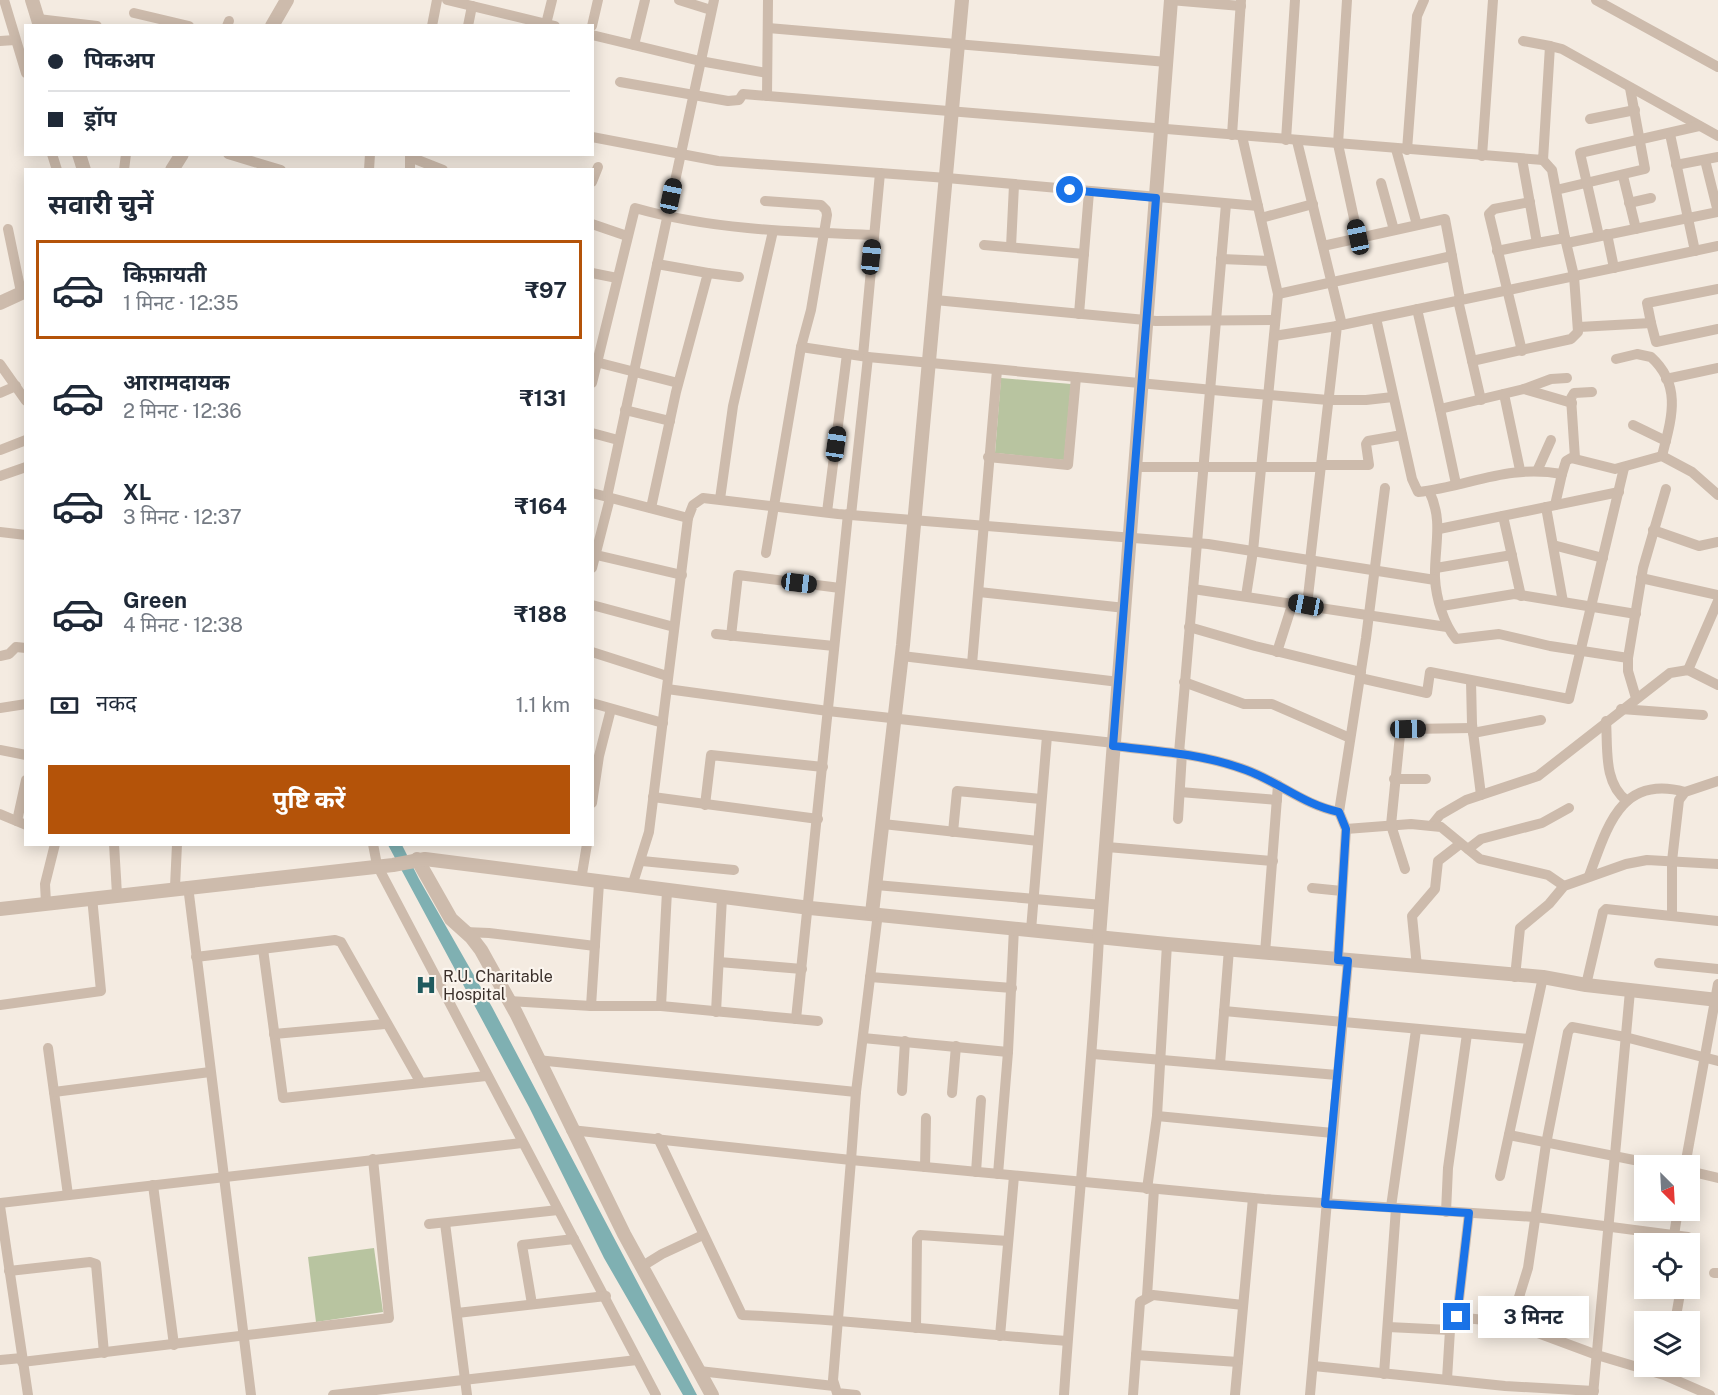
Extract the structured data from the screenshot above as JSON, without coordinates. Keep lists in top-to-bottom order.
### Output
{
  "places": {
    "hospital": ["R.U. Charitable Hospital"]
  },
  "north": "bottom right",
  "page": {
    "banner": ["पिकअप", "ड्रॉप"],
    "heading": "सवारी चुनें",
    "list": [
      {
        "name": "किफ़ायती",
        "note": "1 मिनट · 12:35",
        "value": "₹97"
      },
      {
        "name": "आरामदायक",
        "note": "2 मिनट · 12:36",
        "value": "₹131"
      },
      {
        "name": "XL",
        "note": "3 मिनट · 12:37",
        "value": "₹164"
      },
      {
        "name": "Green",
        "note": "4 मिनट · 12:38",
        "value": "₹188"
      }
    ],
    "pay": ["नकद", "1.1 km"],
    "buttons": "पुष्टि करें",
    "bubble": "3 मिनट"
  }
}
